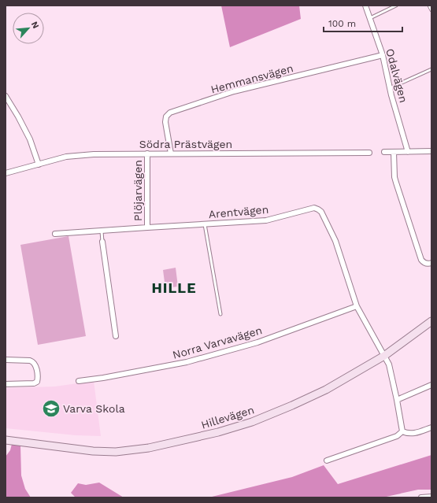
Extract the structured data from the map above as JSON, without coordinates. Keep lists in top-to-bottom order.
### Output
{
  "streets": {
    "street": [
      "Odalvägen",
      "Hemmansvägen",
      "Södra Prästvägen",
      "Plöjarvägen",
      "Arentvägen",
      "Norra Varvavägen",
      "Hillevägen"
    ]
  },
  "crossings": [
    ["Odalvägen", "Hemmansvägen"],
    ["Hemmansvägen", "Södra Prästvägen"],
    ["Södra Prästvägen", "Plöjarvägen"],
    ["Plöjarvägen", "Arentvägen"],
    ["Arentvägen", "Norra Varvavägen"],
    ["Arentvägen", "Hillevägen"]
  ],
  "districts": ["HILLE"],
  "places": {
    "school or university": ["Varva Skola"]
  },
  "scale_bar": "100 m",
  "north": "top right"
}
